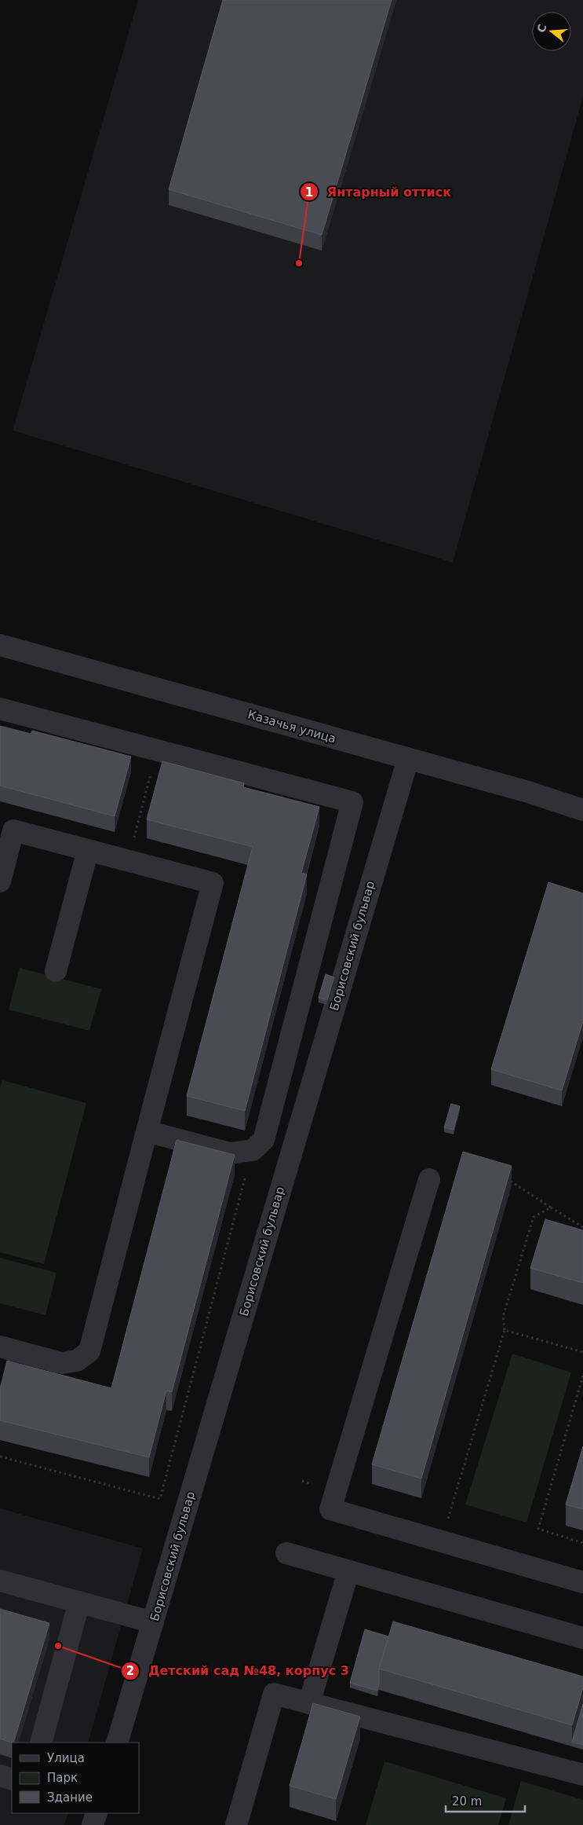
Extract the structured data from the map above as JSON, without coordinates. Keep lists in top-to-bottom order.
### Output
{
  "streets": {
    "street": ["Казачья улица", "Борисовский бульвар"]
  },
  "crossings": [
    ["Казачья улица", "Борисовский бульвар"]
  ],
  "places": ["Янтарный оттиск", "Детский сад №48, корпус 3"],
  "legend": ["Улица", "Парк", "Здание"],
  "scale_bar": "20 m",
  "north": "left"
}
